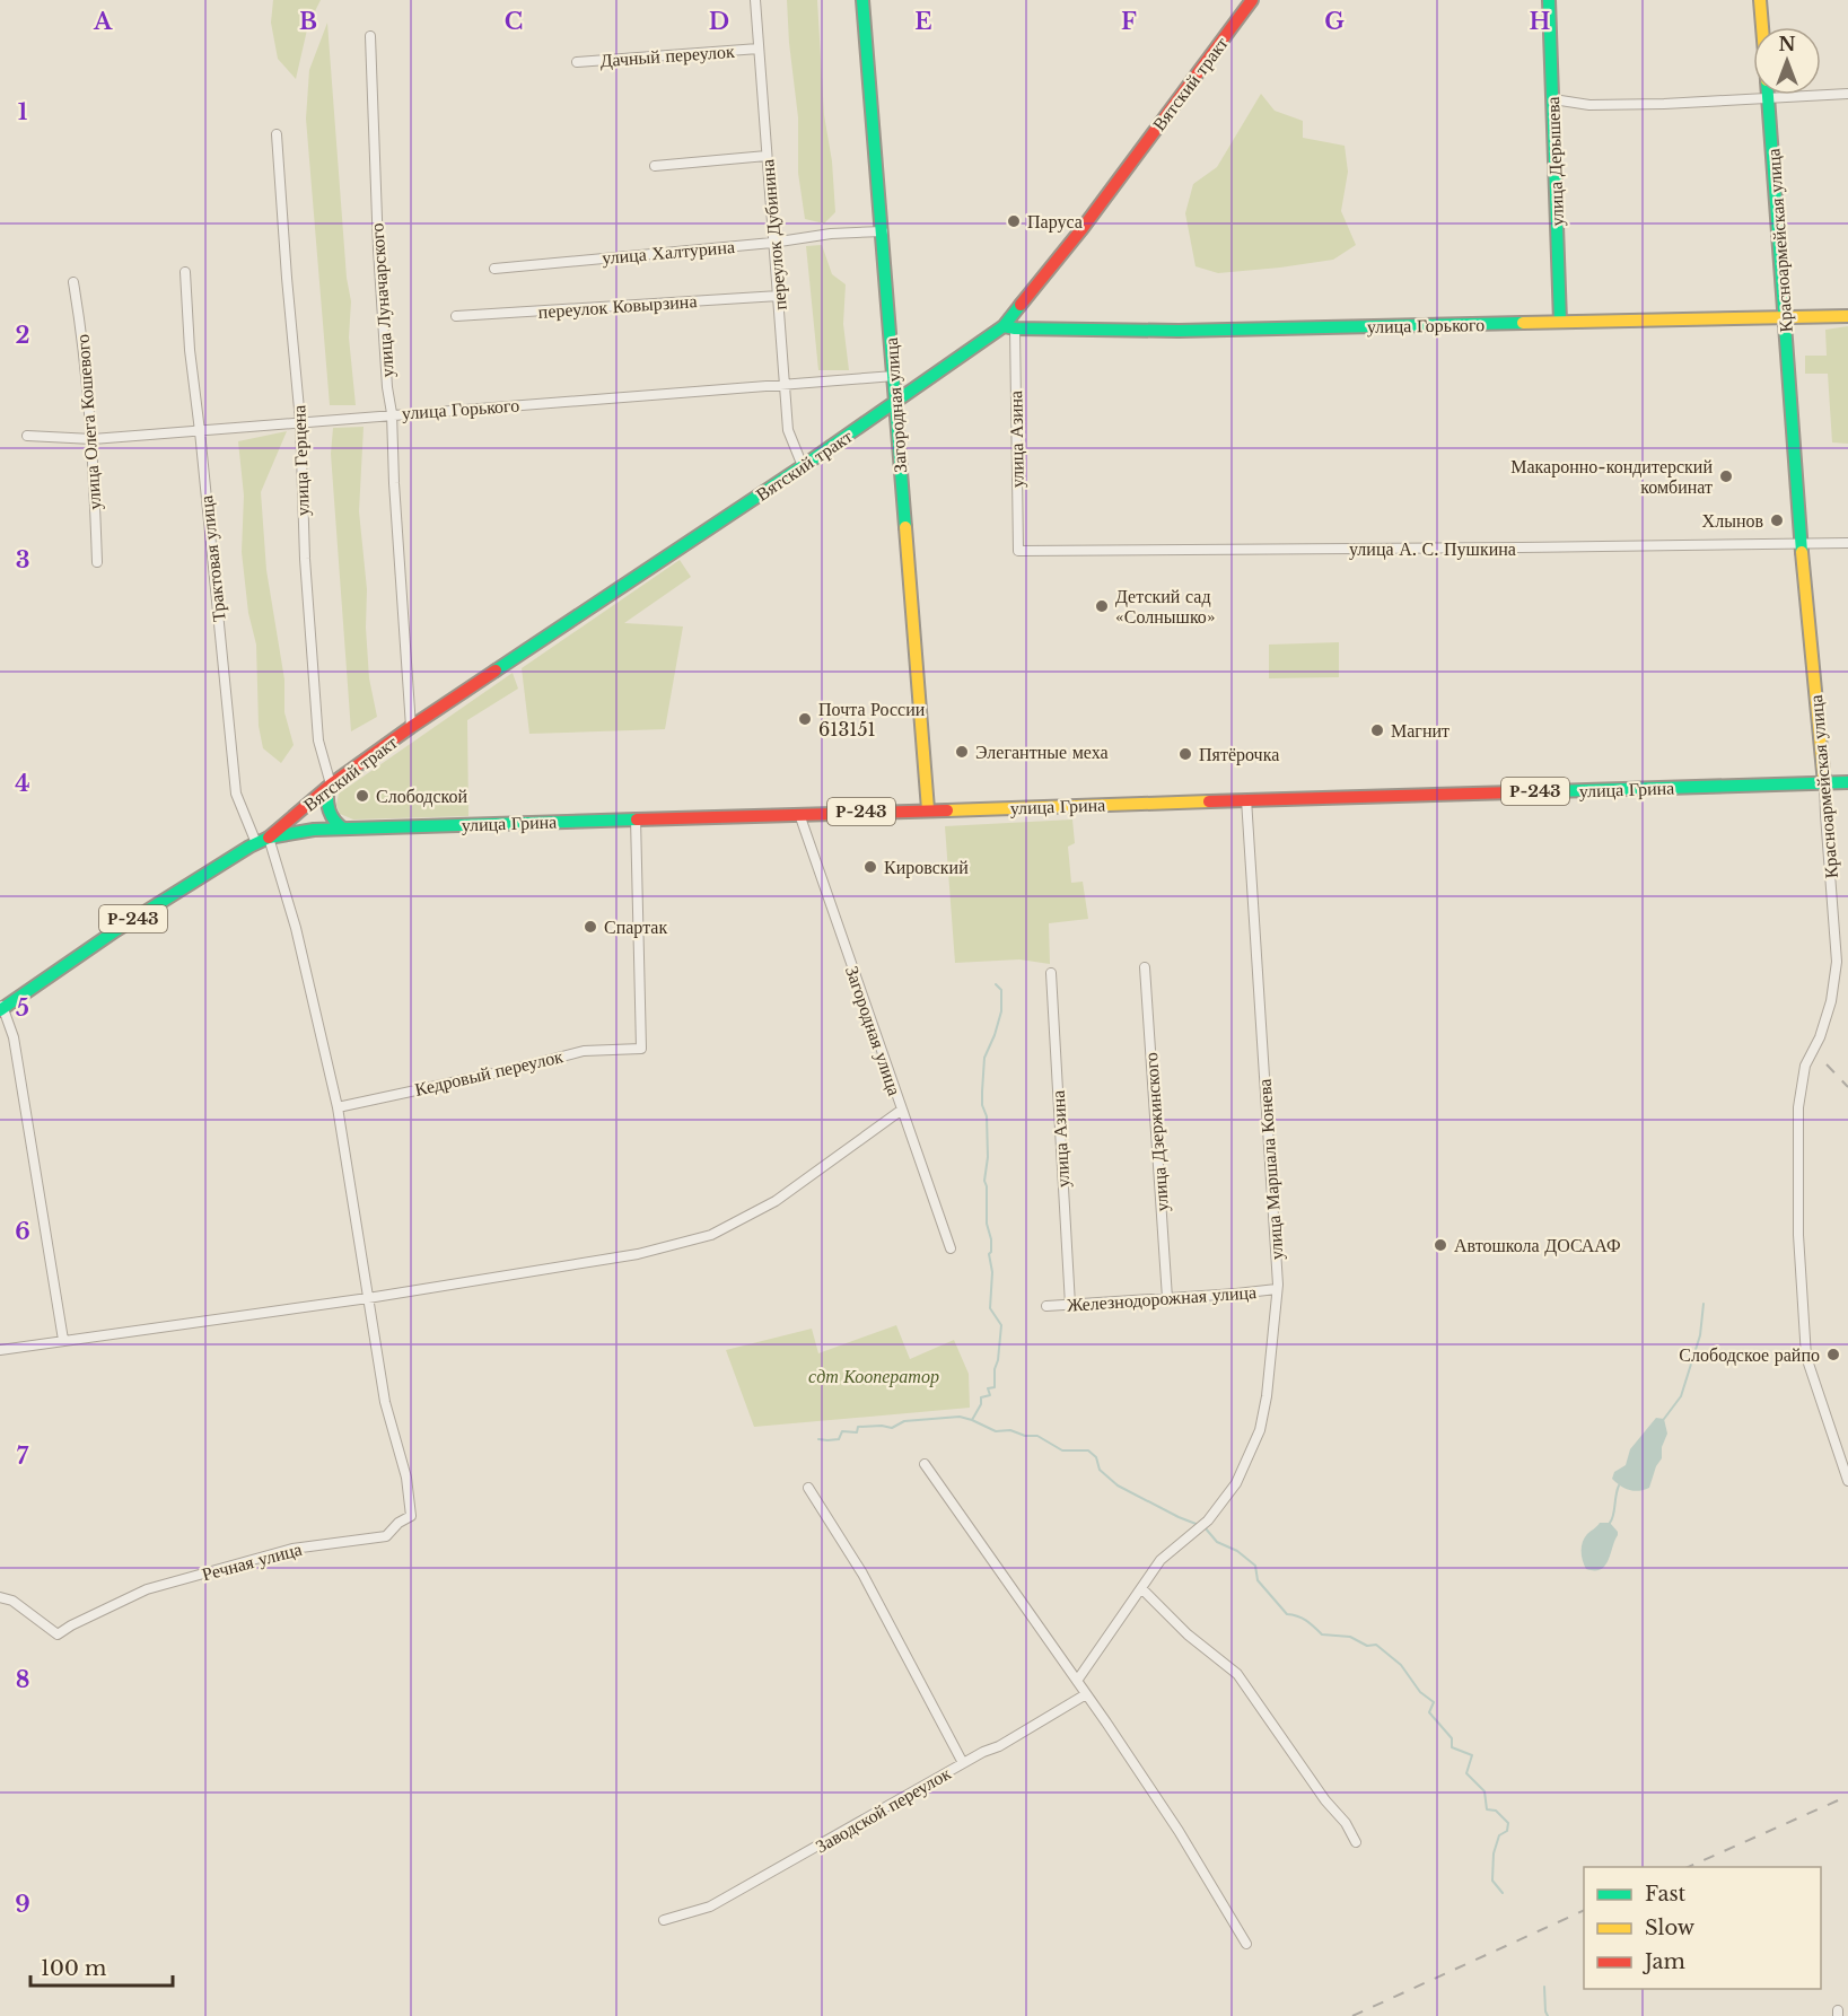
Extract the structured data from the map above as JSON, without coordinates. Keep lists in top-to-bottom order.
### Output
{
  "streets": {
    "main road": [
      "Вятский тракт",
      "улица Дерышева",
      "Красноармейская улица",
      "улица Горького",
      "Загородная улица",
      "улица Грина",
      "Р-243"
    ],
    "street": [
      "Дачный переулок",
      "переулок Дубинина",
      "улица Халтурина",
      "улица Луначарского",
      "переулок Ковырзина",
      "улица Олега Кошевого",
      "улица Азина",
      "улица Герцена",
      "улица А. С. Пушкина",
      "Трактовая улица",
      "Кедровый переулок",
      "улица Дзержинского",
      "улица Маршала Конева",
      "Железнодорожная улица",
      "Речная улица",
      "Заводской переулок"
    ]
  },
  "crossings": [
    ["Дачный переулок", "переулок Дубинина"],
    ["Вятский тракт", "переулок Дубинина"],
    ["Вятский тракт", "улица Луначарского"],
    ["Вятский тракт", "улица Горького"],
    ["Вятский тракт", "Загородная улица"],
    ["Вятский тракт", "улица Азина"],
    ["Вятский тракт", "улица Герцена"],
    ["Вятский тракт", "улица Грина"],
    ["Вятский тракт", "Р-243"],
    ["улица Дерышева", "улица Горького"],
    ["переулок Дубинина", "улица Халтурина"],
    ["переулок Дубинина", "переулок Ковырзина"],
    ["переулок Дубинина", "улица Горького"],
    ["Красноармейская улица", "улица Горького"],
    ["Красноармейская улица", "улица А. С. Пушкина"],
    ["Красноармейская улица", "улица Грина"],
    ["улица Халтурина", "Загородная улица"],
    ["улица Луначарского", "улица Горького"],
    ["улица Горького", "Загородная улица"],
    ["улица Горького", "улица Олега Кошевого"],
    ["улица Горького", "улица Азина"],
    ["улица Горького", "улица Герцена"],
    ["улица Горького", "Трактовая улица"],
    ["Загородная улица", "улица Грина"],
    ["улица Азина", "улица А. С. Пушкина"],
    ["улица Азина", "Железнодорожная улица"],
    ["Трактовая улица", "Р-243"],
    ["улица Грина", "Р-243"],
    ["улица Грина", "Кедровый переулок"],
    ["улица Грина", "улица Маршала Конева"],
    ["улица Дзержинского", "Железнодорожная улица"],
    ["улица Маршала Конева", "Железнодорожная улица"]
  ],
  "parks": ["сдт Кооператор"],
  "places": [
    "Паруса",
    "Макаронно-кондитерский комбинат",
    "Хлынов",
    "Детский сад «Солнышко»",
    "Почта России 613151",
    "Магнит",
    "Элегантные меха",
    "Пятёрочка",
    "Слободской",
    "Кировский",
    "Спартак",
    "Автошкола ДОСААФ",
    "Слободское райпо"
  ],
  "legend": ["Fast", "Slow", "Jam"],
  "scale_bar": "100 m",
  "north": "top",
  "grid": {
    "columns": [
      "A",
      "B",
      "C",
      "D",
      "E",
      "F",
      "G",
      "H"
    ],
    "rows": [
      "1",
      "2",
      "3",
      "4",
      "5",
      "6",
      "7",
      "8",
      "9"
    ]
  }
}
